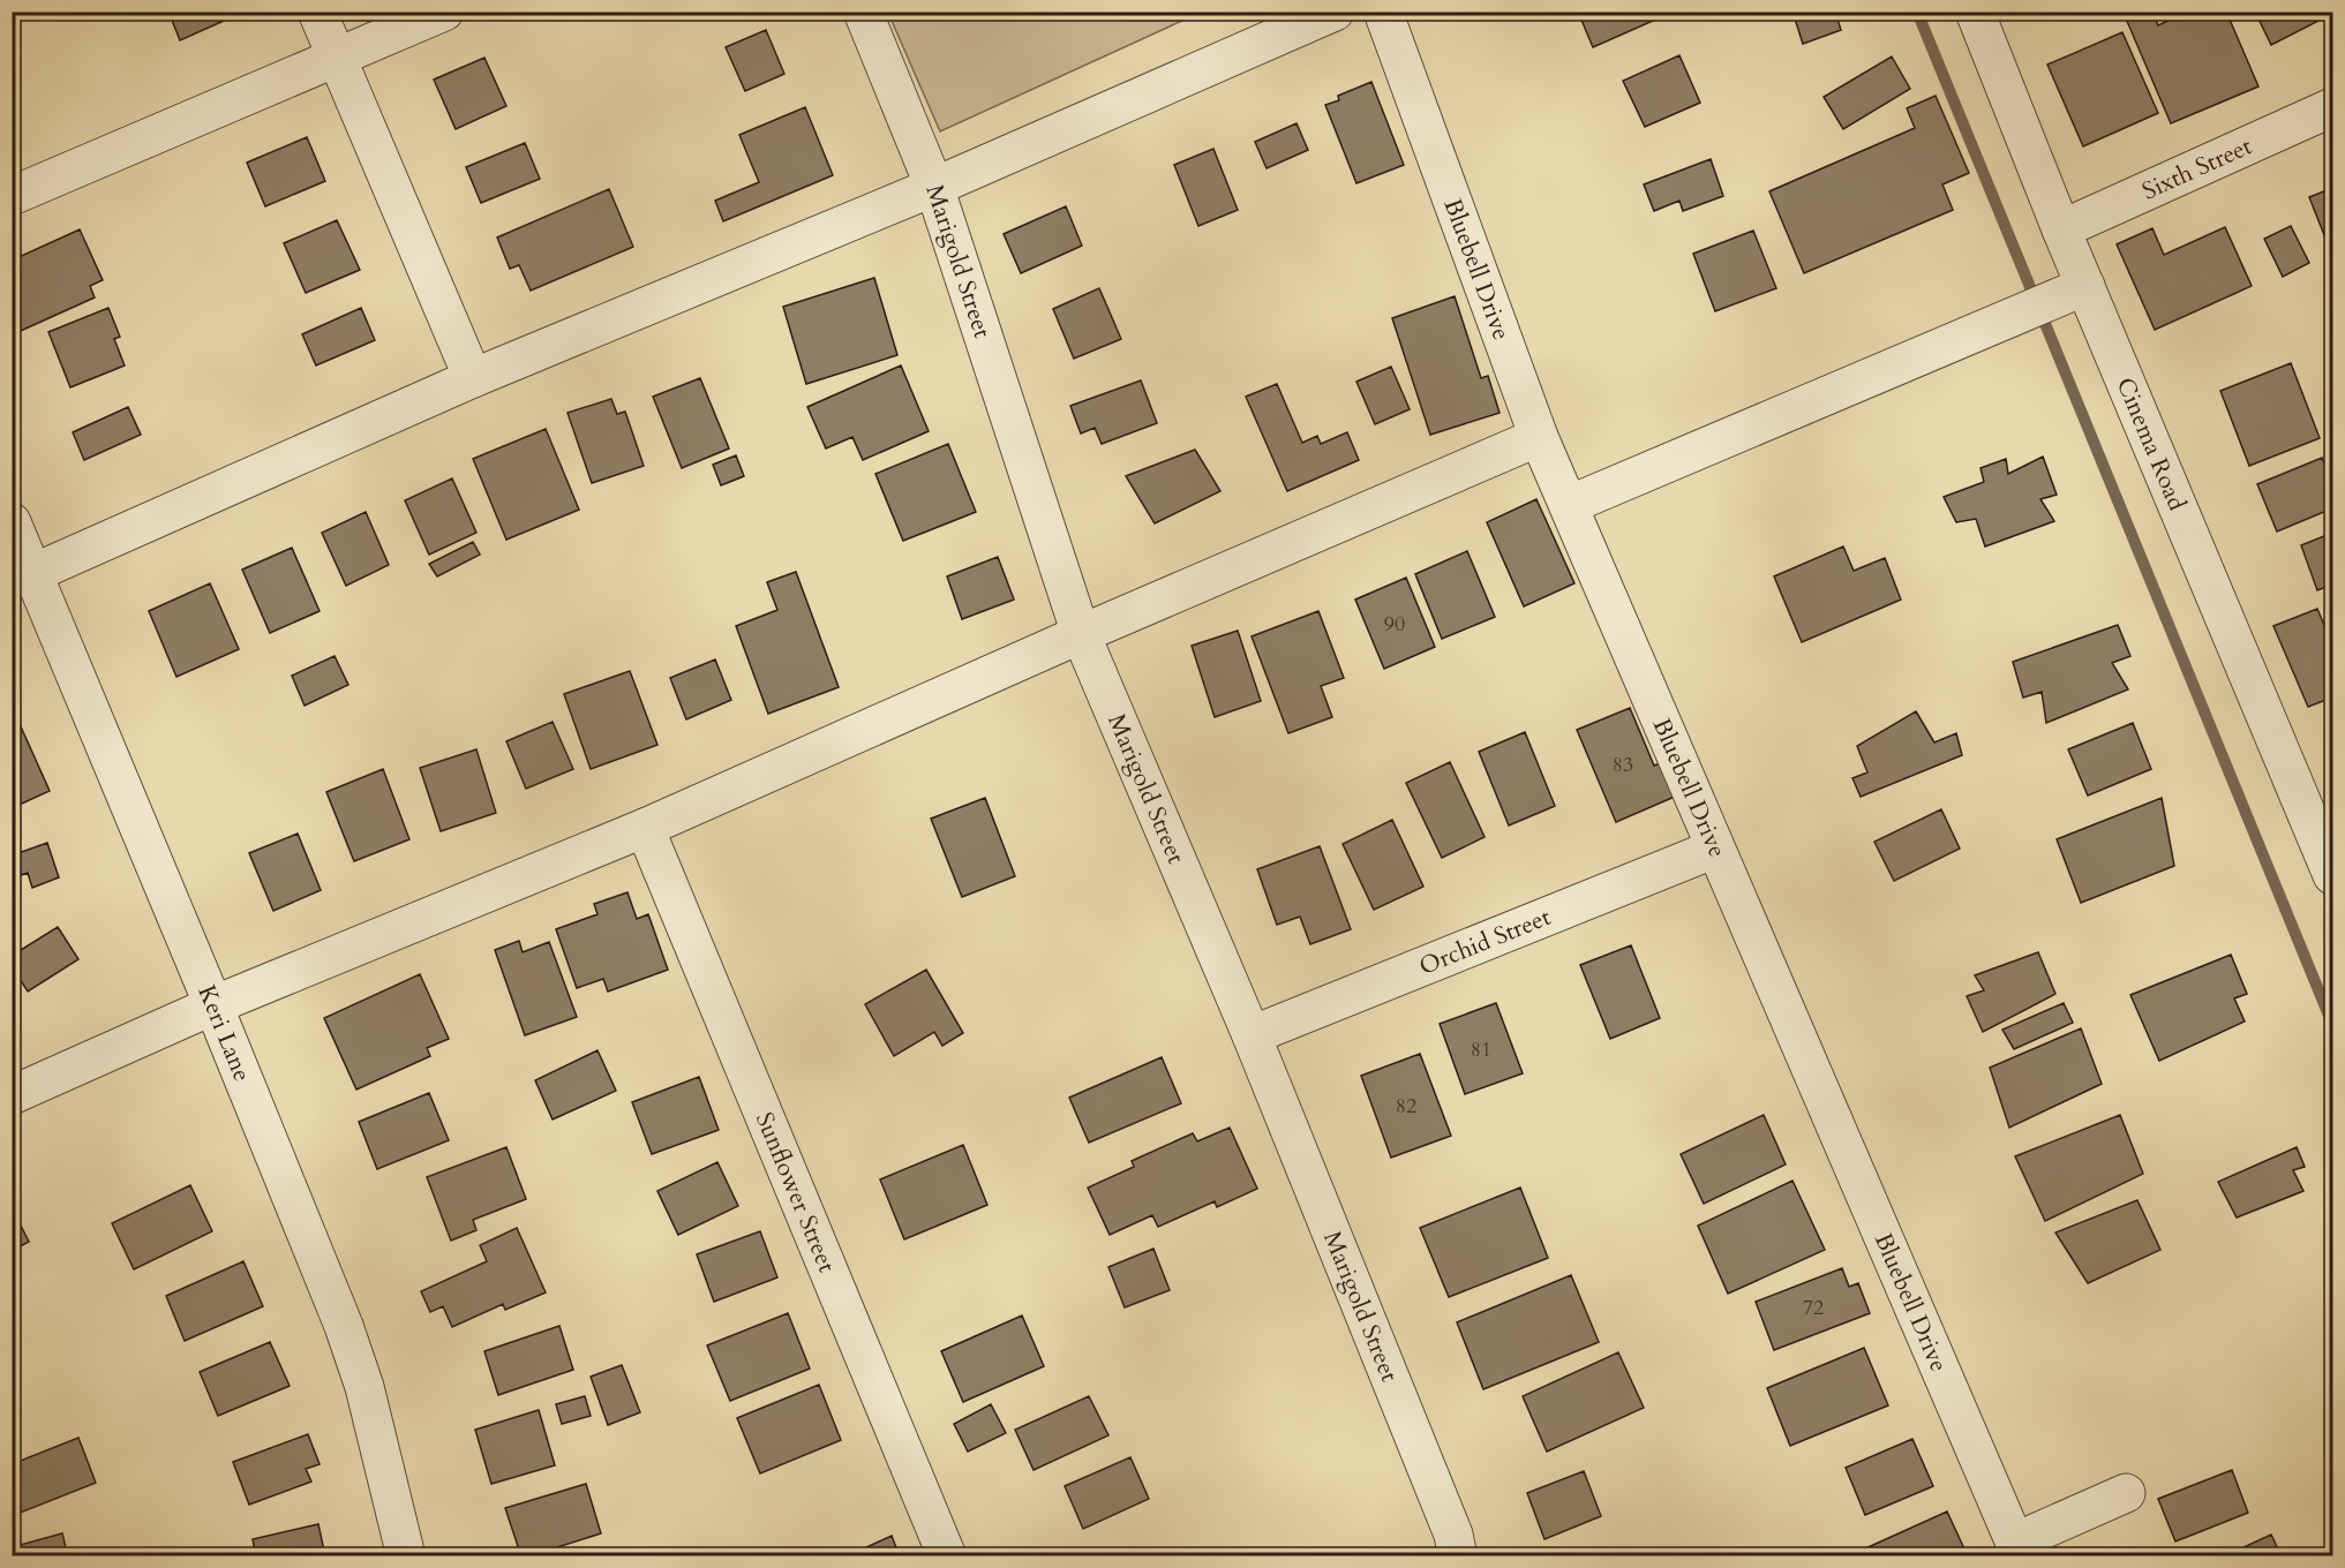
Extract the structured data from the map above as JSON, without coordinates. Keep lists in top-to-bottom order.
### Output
{
  "streets": {
    "street": [
      "Sixth Street",
      "Marigold Street",
      "Bluebell Drive",
      "Cinema Road",
      "Orchid Street",
      "Keri Lane",
      "Sunflower Street"
    ]
  },
  "crossings": [
    ["Sixth Street", "Cinema Road"],
    ["Marigold Street", "Orchid Street"],
    ["Bluebell Drive", "Orchid Street"]
  ],
  "house_numbers": [
    "90",
    "83",
    "81",
    "82",
    "72"
  ]
}
